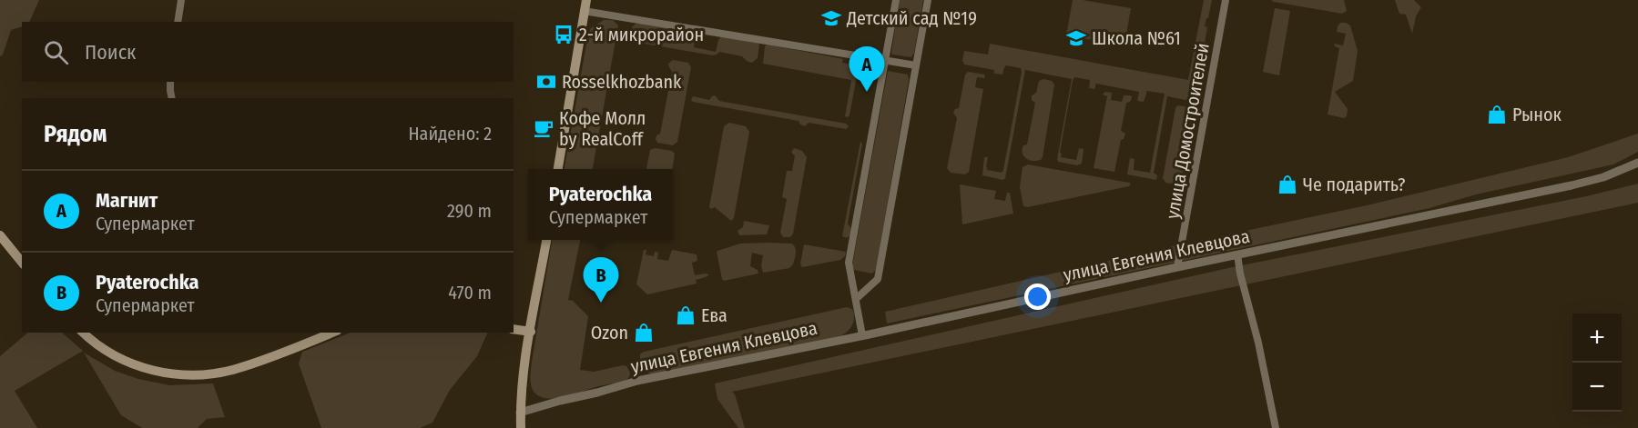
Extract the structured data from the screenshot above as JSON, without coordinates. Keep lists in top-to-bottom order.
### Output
{
  "streets": {
    "street": ["улица Домостроителей", "улица Евгения Клевцова"]
  },
  "crossings": [
    ["улица Домостроителей", "улица Евгения Клевцова"]
  ],
  "places": {
    "school or university": ["Детский сад №19", "Школа №61"],
    "bus stop": ["2-й микрорайон"],
    "bank": ["Rosselkhozbank"],
    "shop": [
      "Рынок",
      "Че подарить?",
      "Ева",
      "Ozon"
    ],
    "cafe": ["Кофе Молл by RealCoff"]
  },
  "page": {
    "search": "Поиск",
    "pins": ["A", "B"],
    "heading": ["Рядом", "Найдено: 2"],
    "popup": ["Pyaterochka", "Супермаркет"],
    "list": [
      {
        "mark": "A",
        "name": "Магнит",
        "note": "Супермаркет",
        "value": "290 m"
      },
      {
        "mark": "B",
        "name": "Pyaterochka",
        "note": "Супермаркет",
        "value": "470 m"
      }
    ],
    "map_buttons": ["+", "−"]
  }
}
